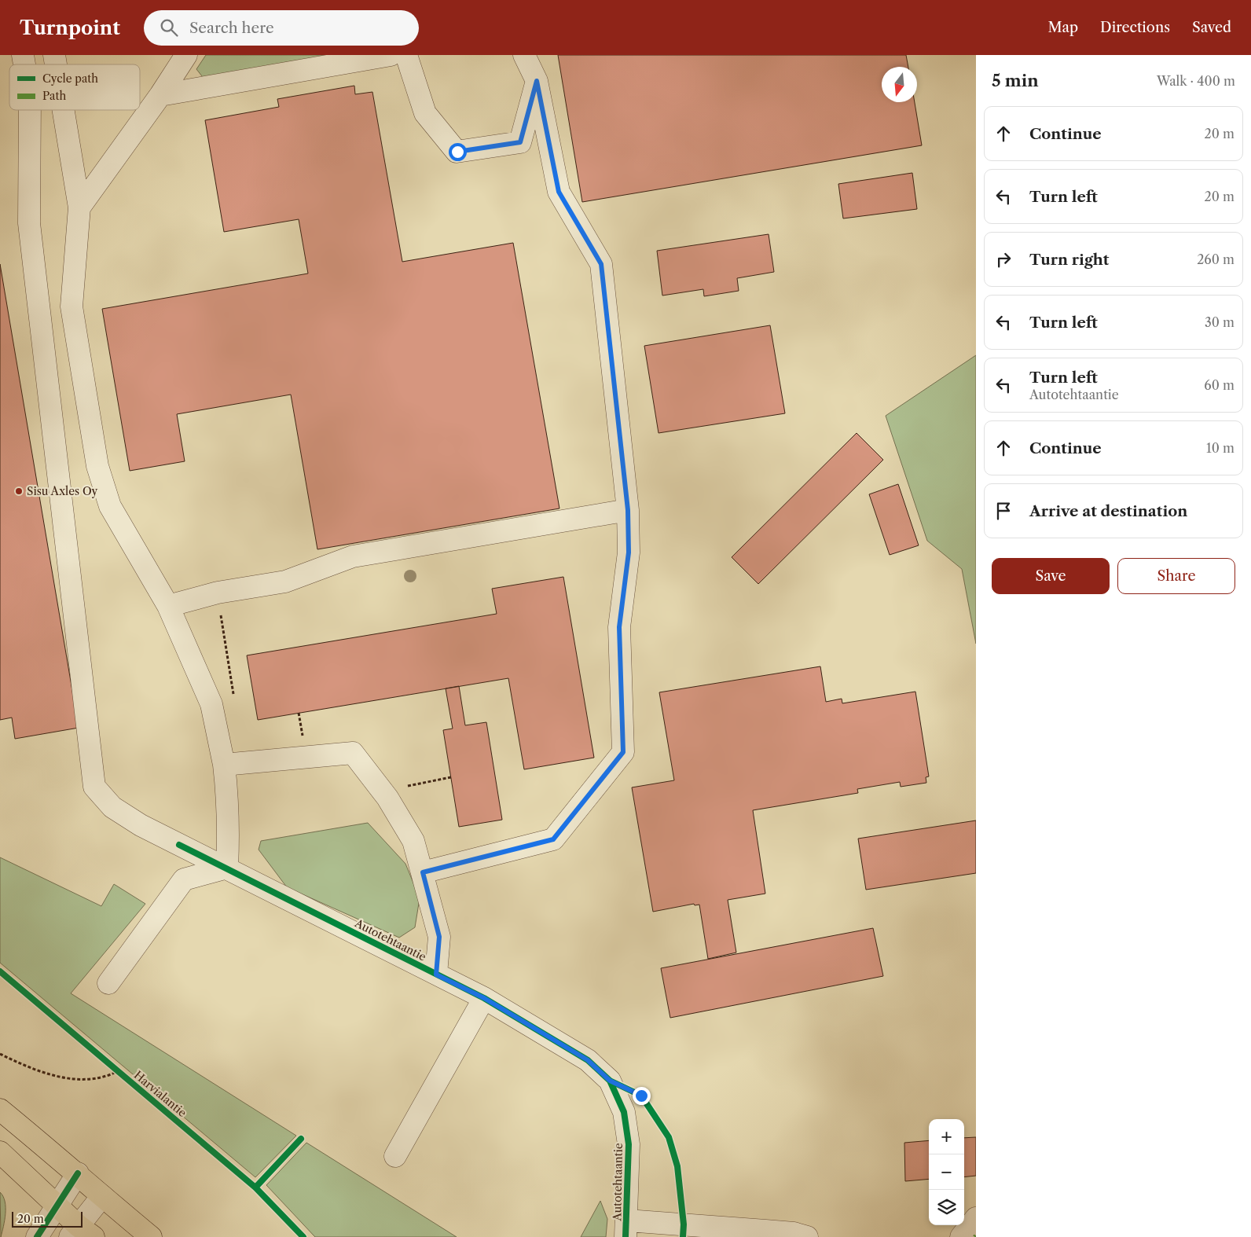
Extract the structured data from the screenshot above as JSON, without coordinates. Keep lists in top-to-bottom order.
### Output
{
  "streets": {
    "street": ["Autotehtaantie"],
    "cycle path": ["Harvialantie"]
  },
  "places": ["Sisu Axles Oy"],
  "legend": ["Cycle path", "Path"],
  "scale_bar": "20 m",
  "north": "bottom",
  "page": {
    "header": "Turnpoint",
    "search": "Search here",
    "nav": ["Map", "Directions", "Saved"],
    "heading": ["5 min", "Walk · 400 m"],
    "list": [
      ["Continue", "20 m"],
      ["Turn left", "20 m"],
      ["Turn right", "260 m"],
      ["Turn left", "30 m"],
      ["Turn left", "Autotehtaantie", "60 m"],
      ["Continue", "10 m"],
      "Arrive at destination"
    ],
    "buttons": ["Save", "Share"],
    "map_buttons": ["+", "−"],
    "scale": "20 m"
  }
}
